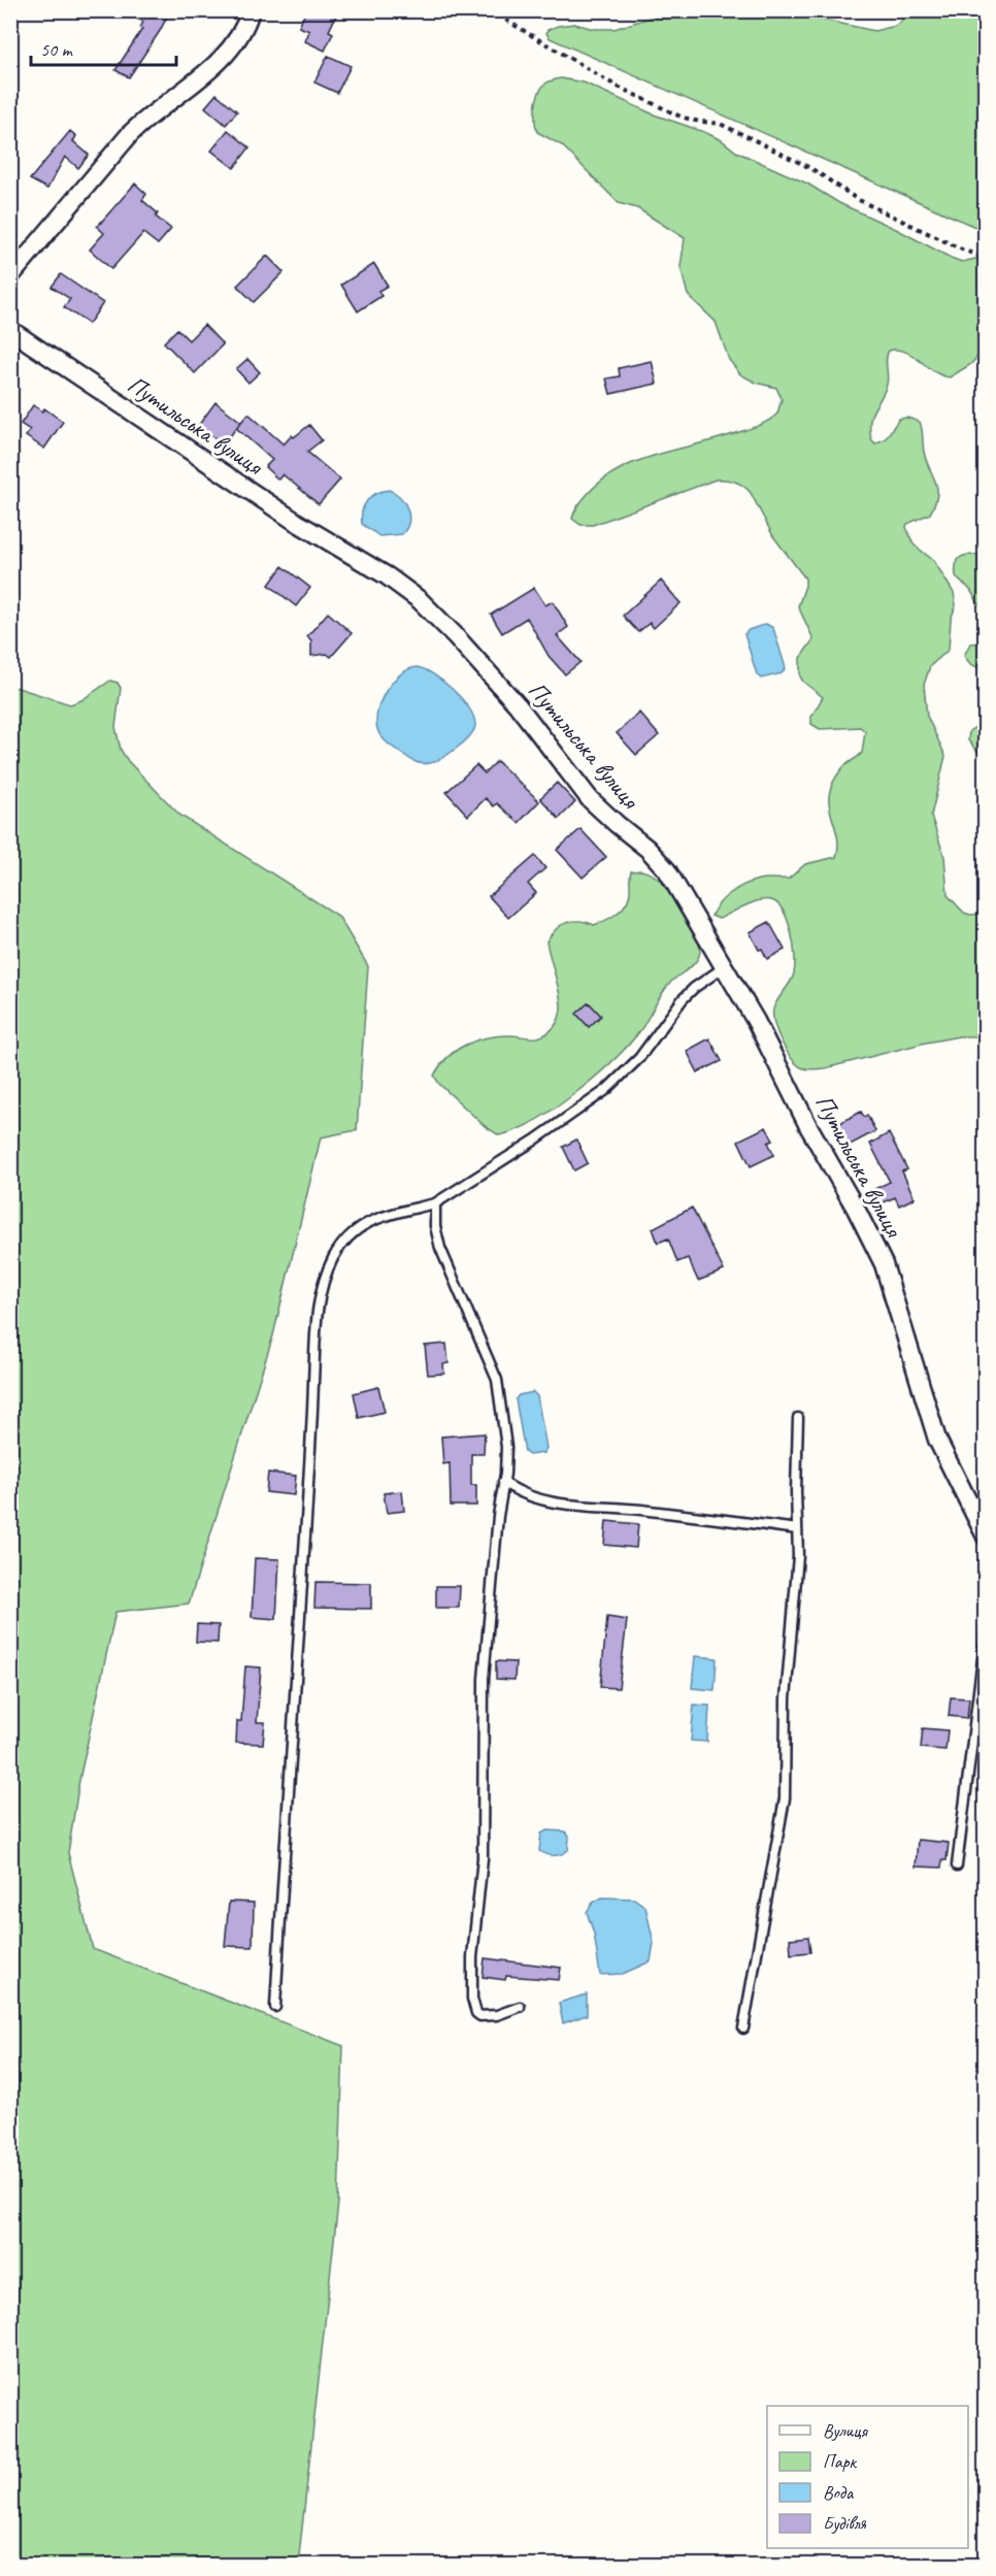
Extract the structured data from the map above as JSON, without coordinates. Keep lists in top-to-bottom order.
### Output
{
  "streets": {
    "street": ["Путильська вулиця"]
  },
  "legend": [
    "Вулиця",
    "Парк",
    "Вода",
    "Будівля"
  ],
  "scale_bar": "50 m"
}
